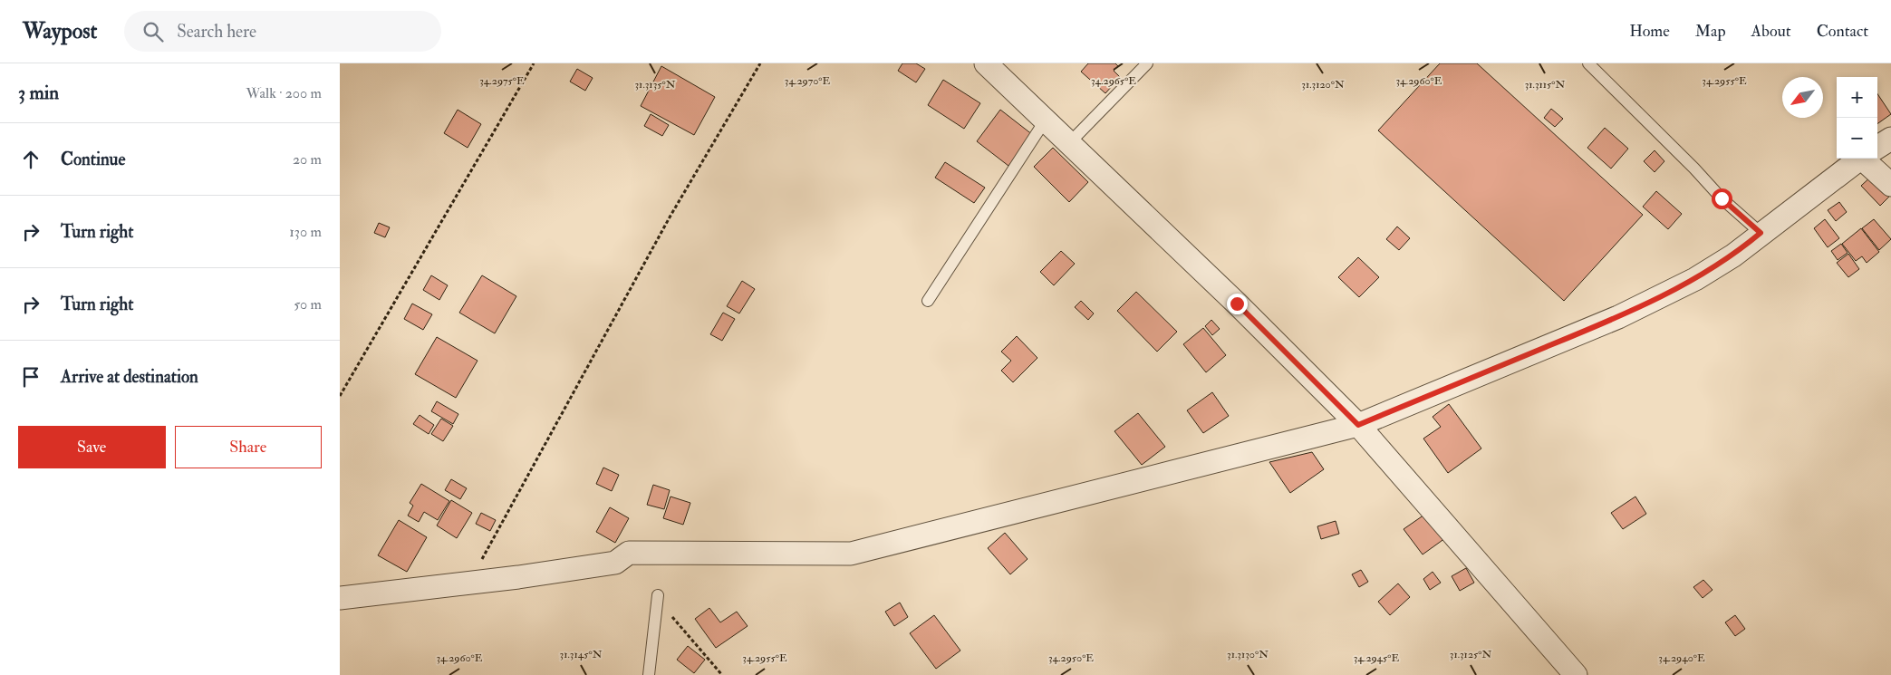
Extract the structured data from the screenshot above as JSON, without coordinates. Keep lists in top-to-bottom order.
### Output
{
  "north": "bottom left",
  "page": {
    "header": "Waypost",
    "search": "Search here",
    "nav": [
      "Home",
      "Map",
      "About",
      "Contact"
    ],
    "heading": ["3 min", "Walk · 200 m"],
    "map_buttons": ["+", "−"],
    "list": [
      ["Continue", "20 m"],
      ["Turn right", "130 m"],
      ["Turn right", "50 m"],
      "Arrive at destination"
    ],
    "buttons": ["Save", "Share"]
  },
  "coordinates": [
    "34.2970°E",
    "34.2975°E",
    "34.2960°E",
    "34.2955°E",
    "34.2965°E",
    "31.3135°N",
    "31.3120°N",
    "31.3115°N",
    "31.3145°N",
    "31.3130°N",
    "31.3125°N",
    "34.2950°E",
    "34.2945°E",
    "34.2940°E"
  ]
}
